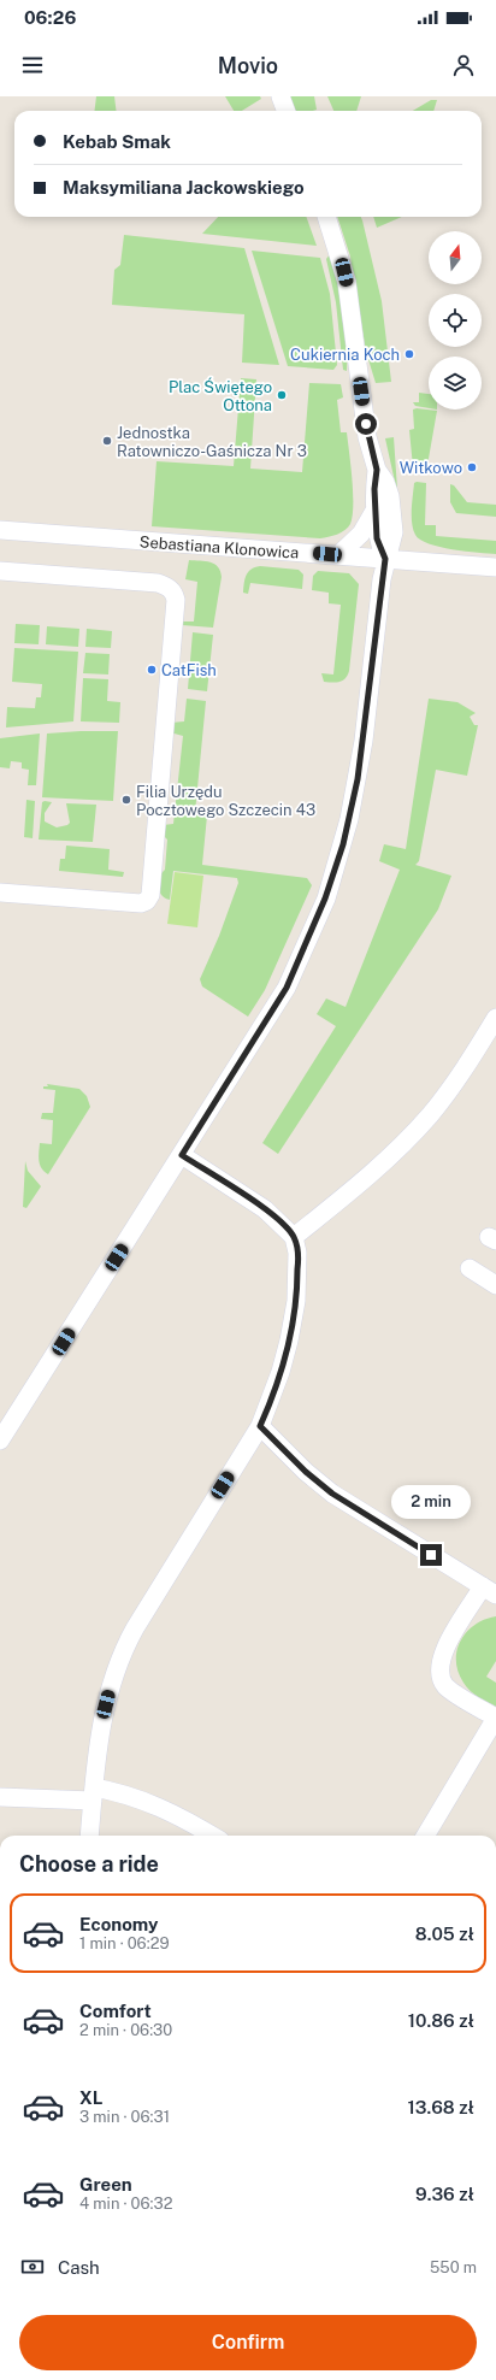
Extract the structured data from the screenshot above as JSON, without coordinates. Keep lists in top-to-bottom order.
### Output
{
  "streets": {
    "street": ["Sebastiana Klonowica"]
  },
  "places": [
    "Cukiernia Koch",
    "Plac Świętego Ottona",
    "Jednostka Ratowniczo-Gaśnicza Nr 3",
    "Witkowo",
    "CatFish",
    "Filia Urzędu Pocztowego Szczecin 43"
  ],
  "north": "top",
  "page": {
    "status": "06:26",
    "header": "Movio",
    "banner": ["Kebab Smak", "Maksymiliana Jackowskiego"],
    "bubble": "2 min",
    "heading": "Choose a ride",
    "list": [
      {
        "name": "Economy",
        "note": "1 min · 06:29",
        "value": "8.05 zł"
      },
      {
        "name": "Comfort",
        "note": "2 min · 06:30",
        "value": "10.86 zł"
      },
      {
        "name": "XL",
        "note": "3 min · 06:31",
        "value": "13.68 zł"
      },
      {
        "name": "Green",
        "note": "4 min · 06:32",
        "value": "9.36 zł"
      }
    ],
    "pay": ["Cash", "550 m"],
    "buttons": "Confirm"
  }
}
